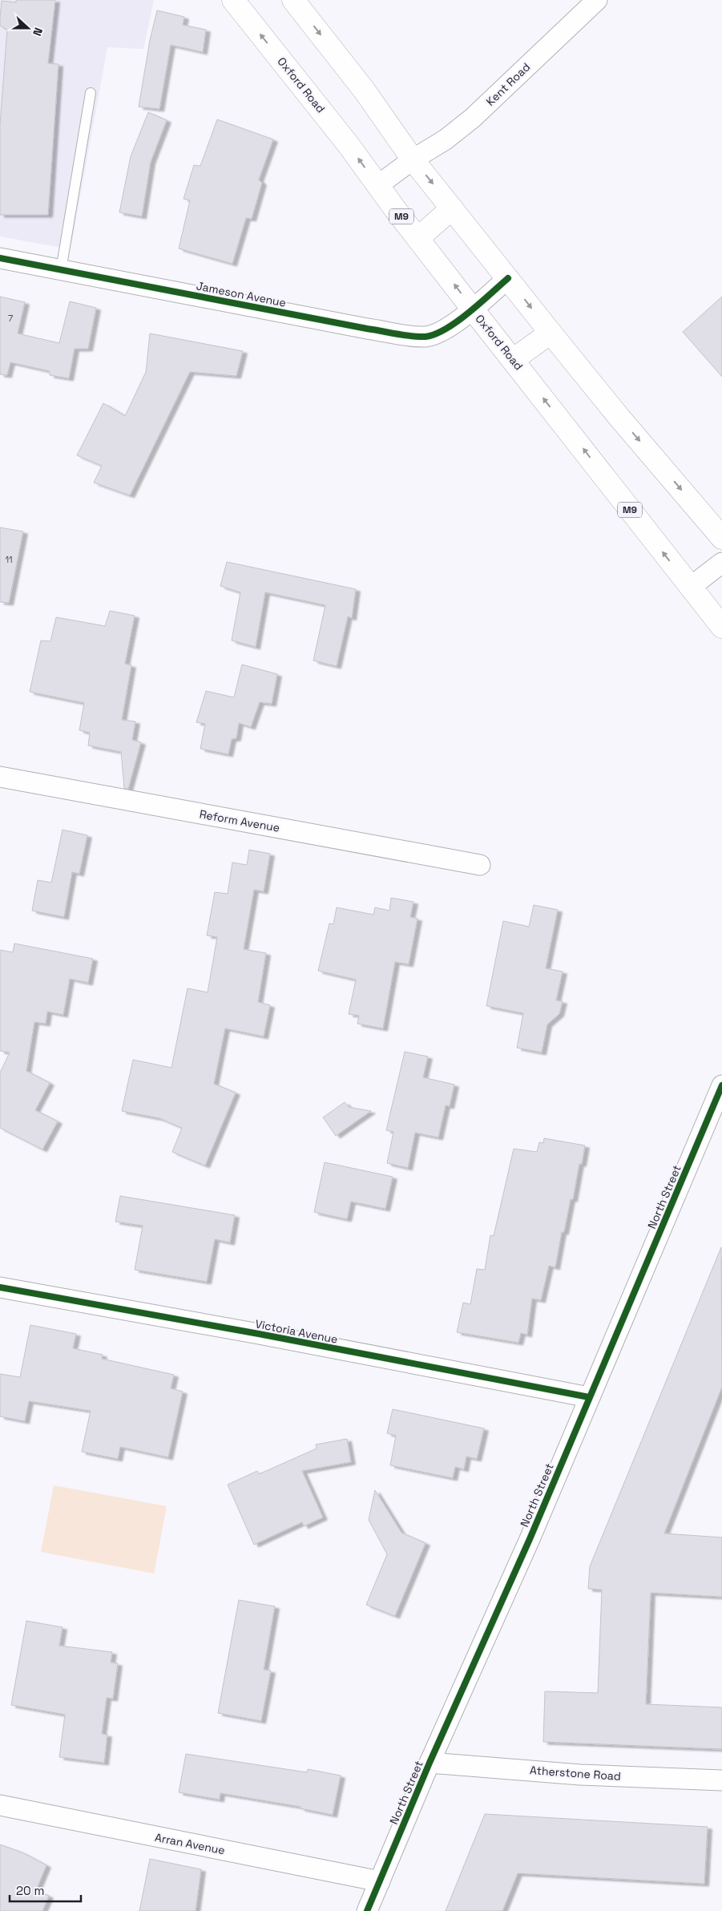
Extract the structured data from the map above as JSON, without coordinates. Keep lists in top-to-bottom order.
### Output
{
  "streets": {
    "main road": ["Oxford Road", "M9"],
    "street": [
      "Kent Road",
      "Jameson Avenue",
      "Reform Avenue",
      "North Street",
      "Victoria Avenue",
      "Atherstone Road",
      "Arran Avenue"
    ]
  },
  "crossings": [
    ["Kent Road", "Oxford Road"],
    ["Oxford Road", "Jameson Avenue"],
    ["North Street", "Victoria Avenue"],
    ["North Street", "Atherstone Road"],
    ["North Street", "Arran Avenue"]
  ],
  "house_numbers": ["7", "11"],
  "scale_bar": "20 m",
  "north": "right"
}
